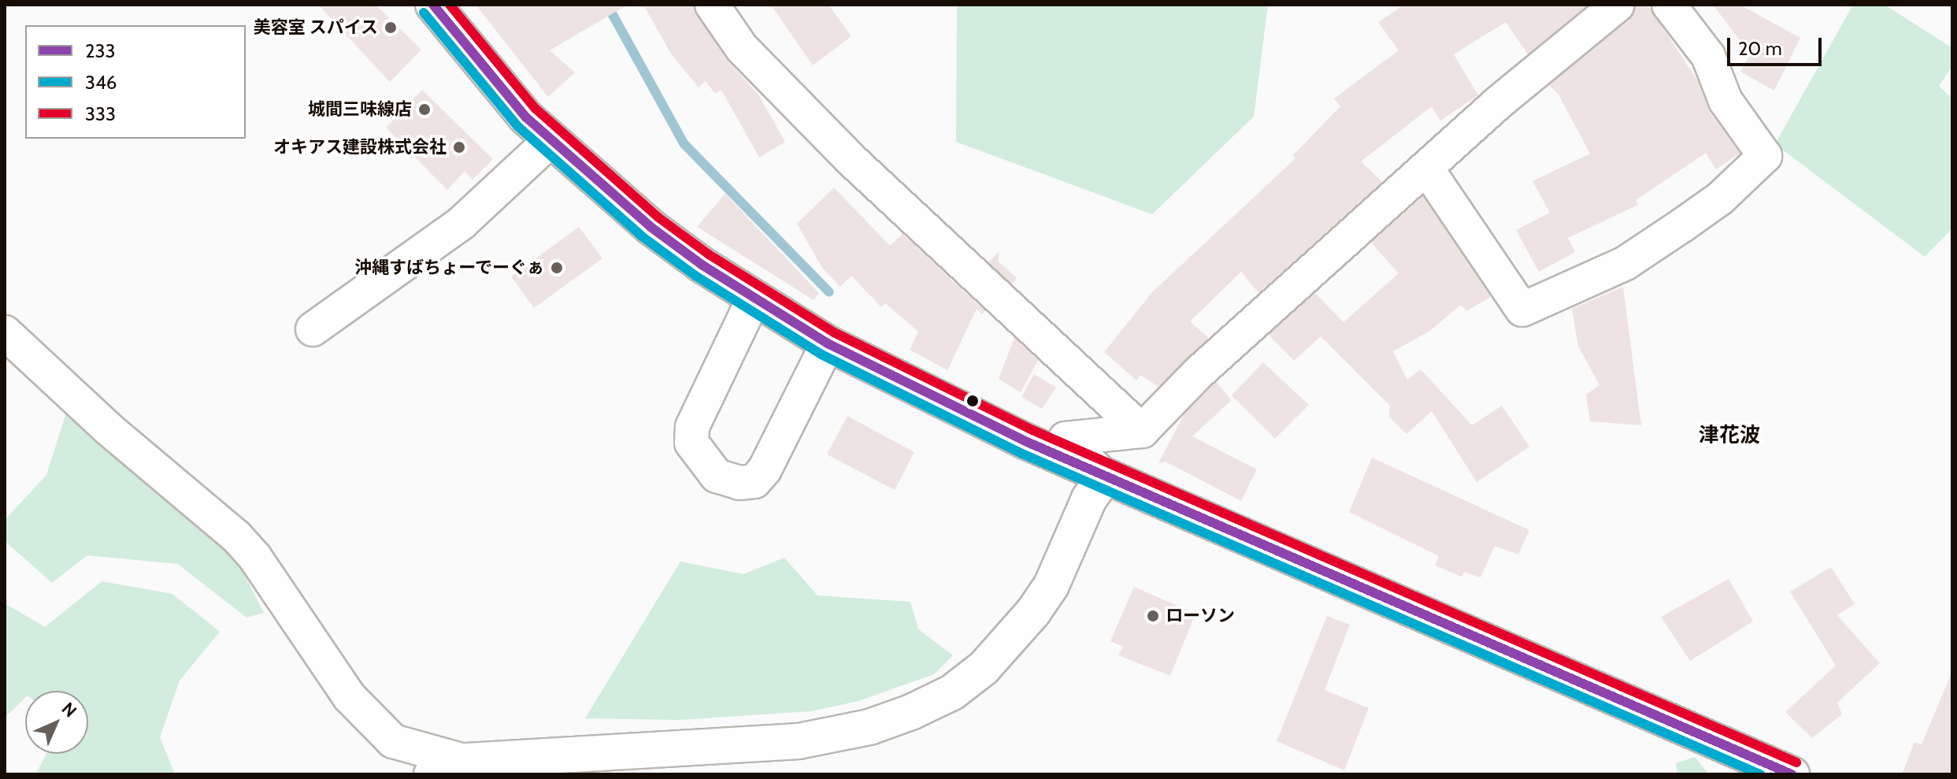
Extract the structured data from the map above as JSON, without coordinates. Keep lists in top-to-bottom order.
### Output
{
  "districts": ["津花波"],
  "places": [
    "美容室 スパイス",
    "城間三味線店",
    "オキアス建設株式会社",
    "沖縄すばちょーでーぐぁ",
    "ローソン"
  ],
  "lines": ["transit line 233", "transit line 333", "transit line 346"],
  "legend": ["233", "346", "333"],
  "scale_bar": "20 m",
  "north": "top right"
}
